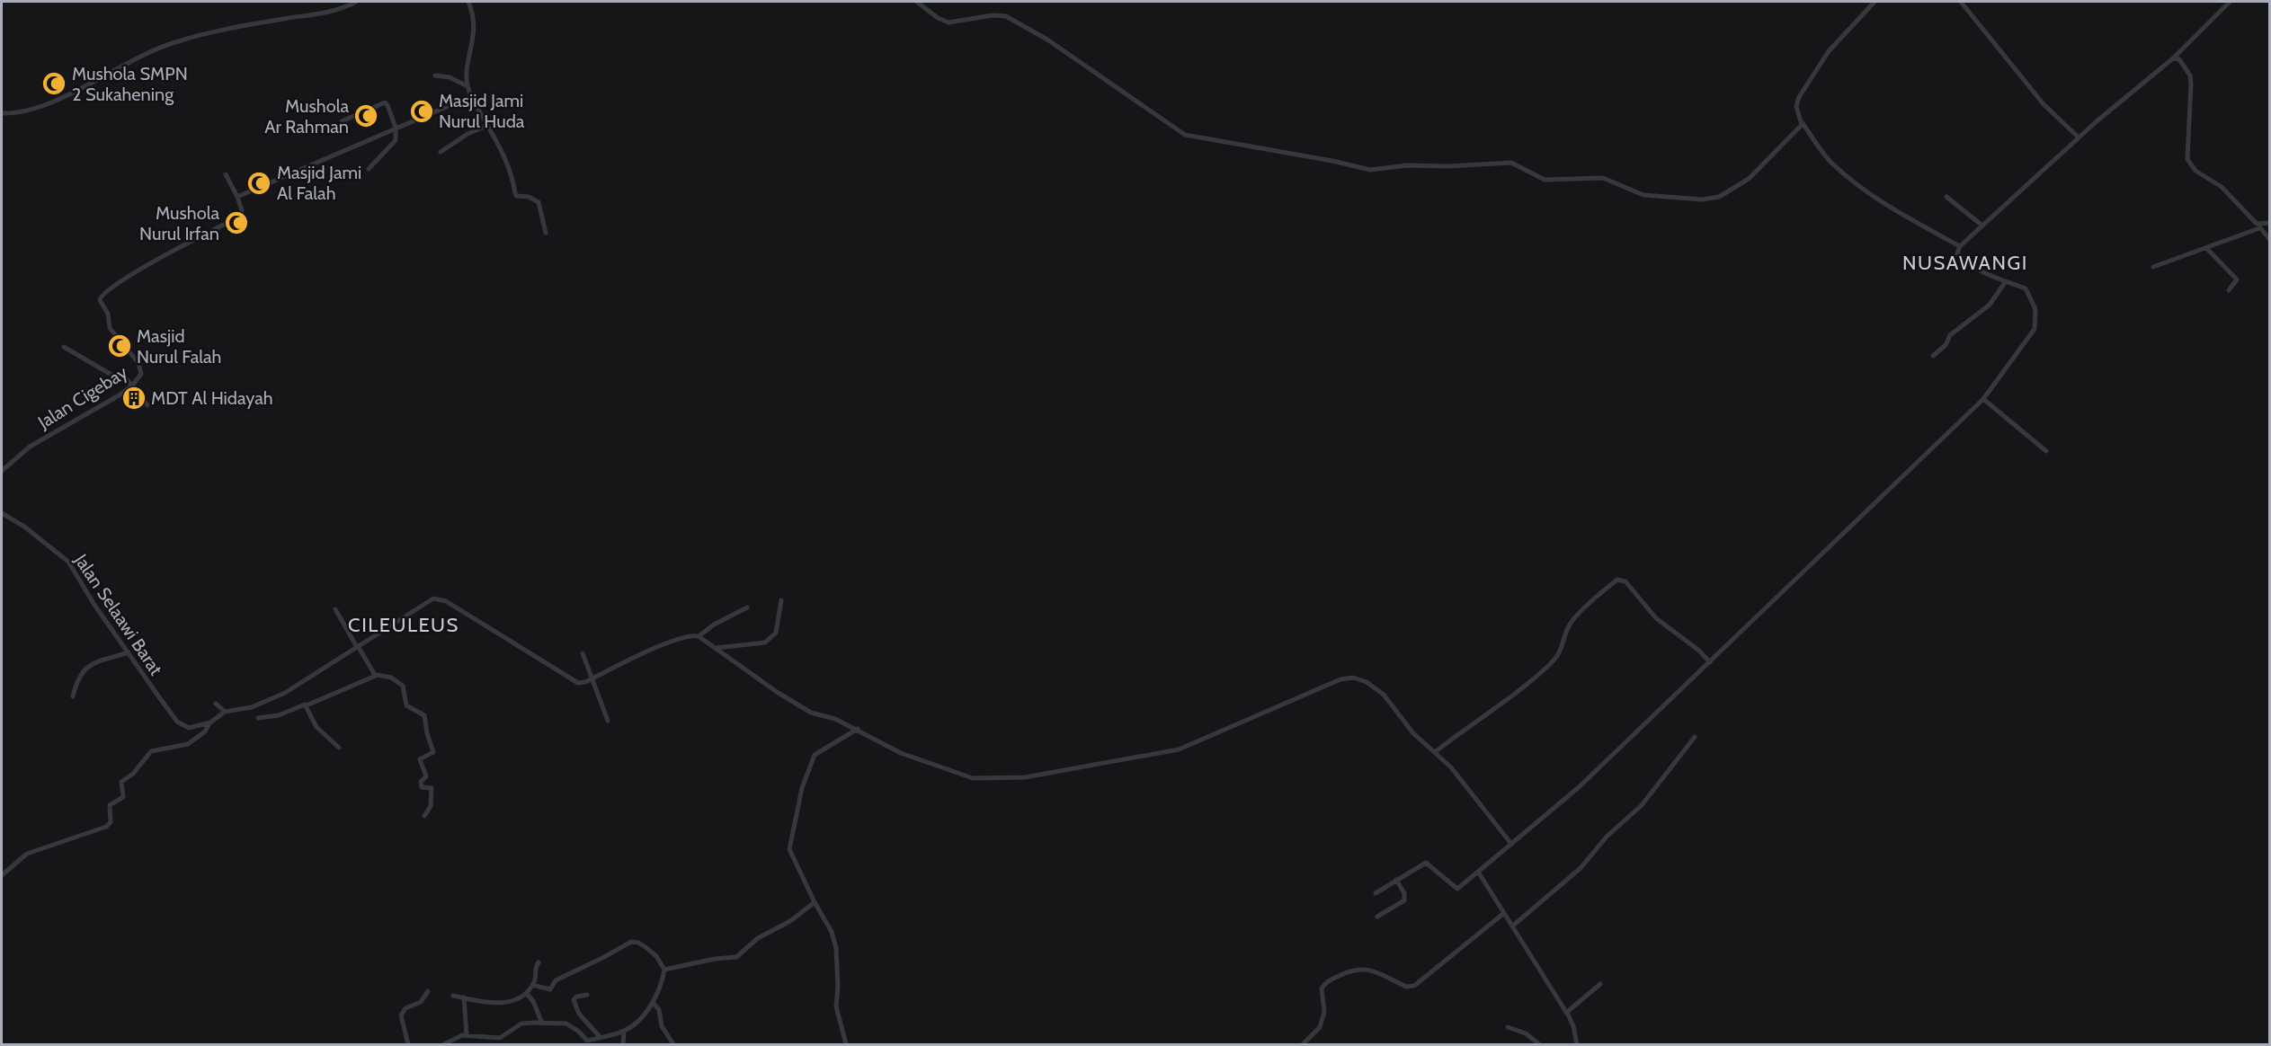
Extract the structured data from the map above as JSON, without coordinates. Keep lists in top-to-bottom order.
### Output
{
  "streets": {
    "street": ["Jalan Cigebay", "Jalan Selaawi Barat"]
  },
  "districts": ["NUSAWANGI", "CILEULEUS"],
  "places": {
    "mosque": [
      "Mushola SMPN 2 Sukahening",
      "Masjid Jami Nurul Huda",
      "Mushola Ar Rahman",
      "Masjid Jami Al Falah",
      "Mushola Nurul Irfan",
      "Masjid Nurul Falah"
    ],
    "building": ["MDT Al Hidayah"]
  }
}
